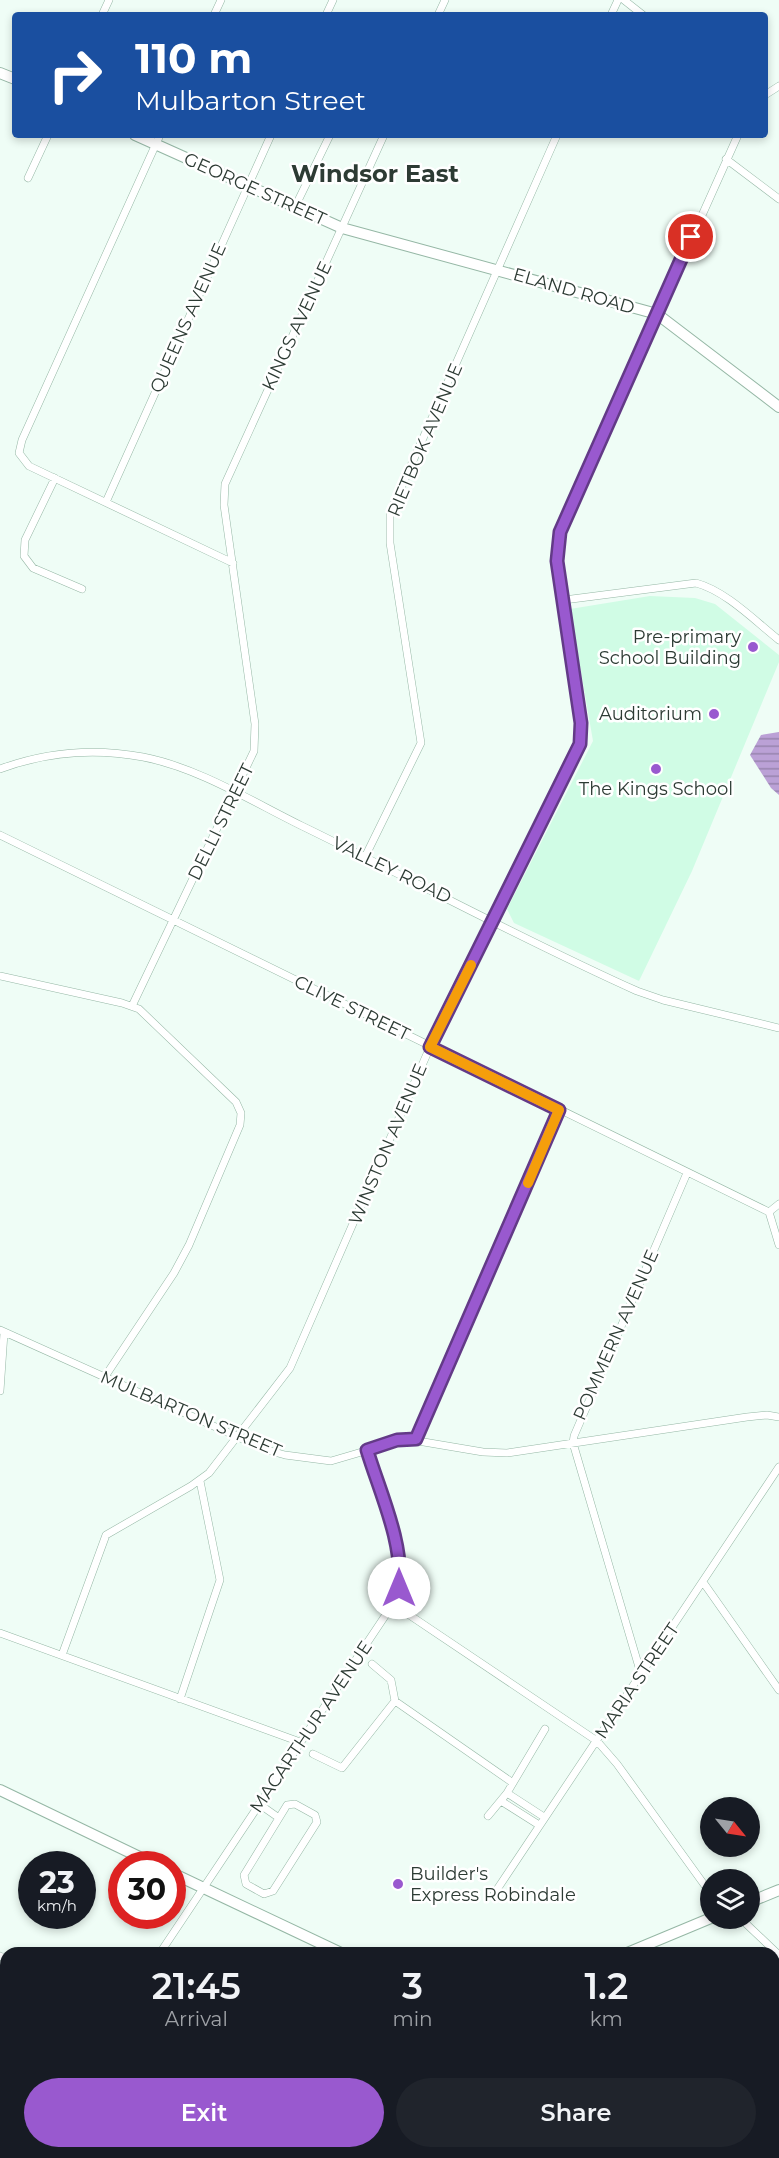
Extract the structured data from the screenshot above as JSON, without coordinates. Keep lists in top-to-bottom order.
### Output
{
  "streets": {
    "street": [
      "GEORGE STREET",
      "ELAND ROAD",
      "QUEENS AVENUE",
      "KINGS AVENUE",
      "RIETBOK AVENUE",
      "DELLI STREET",
      "VALLEY ROAD",
      "CLIVE STREET",
      "WINSTON AVENUE",
      "POMMERN AVENUE",
      "MULBARTON STREET",
      "MARIA STREET",
      "MACARTHUR AVENUE"
    ]
  },
  "crossings": [
    ["GEORGE STREET", "ELAND ROAD"],
    ["GEORGE STREET", "QUEENS AVENUE"],
    ["GEORGE STREET", "KINGS AVENUE"],
    ["ELAND ROAD", "KINGS AVENUE"],
    ["ELAND ROAD", "RIETBOK AVENUE"],
    ["ELAND ROAD", "WINSTON AVENUE"],
    ["KINGS AVENUE", "DELLI STREET"],
    ["RIETBOK AVENUE", "VALLEY ROAD"],
    ["DELLI STREET", "VALLEY ROAD"],
    ["DELLI STREET", "CLIVE STREET"],
    ["VALLEY ROAD", "WINSTON AVENUE"],
    ["CLIVE STREET", "WINSTON AVENUE"],
    ["CLIVE STREET", "POMMERN AVENUE"],
    ["WINSTON AVENUE", "MULBARTON STREET"],
    ["POMMERN AVENUE", "MULBARTON STREET"],
    ["POMMERN AVENUE", "MARIA STREET"],
    ["MULBARTON STREET", "MACARTHUR AVENUE"]
  ],
  "districts": ["Windsor East"],
  "places": [
    "Pre-primary School Building",
    "Auditorium",
    "The Kings School",
    "Builder's Express Robindale"
  ],
  "north": "bottom right",
  "page": {
    "turn": ["110 m", "Mulbarton Street"],
    "speed": "23 km/h",
    "limit": "30",
    "eta": [
      "21:45",
      "Arrival",
      "3",
      "min",
      "1.2",
      "km"
    ],
    "buttons": ["Exit", "Share"]
  }
}
